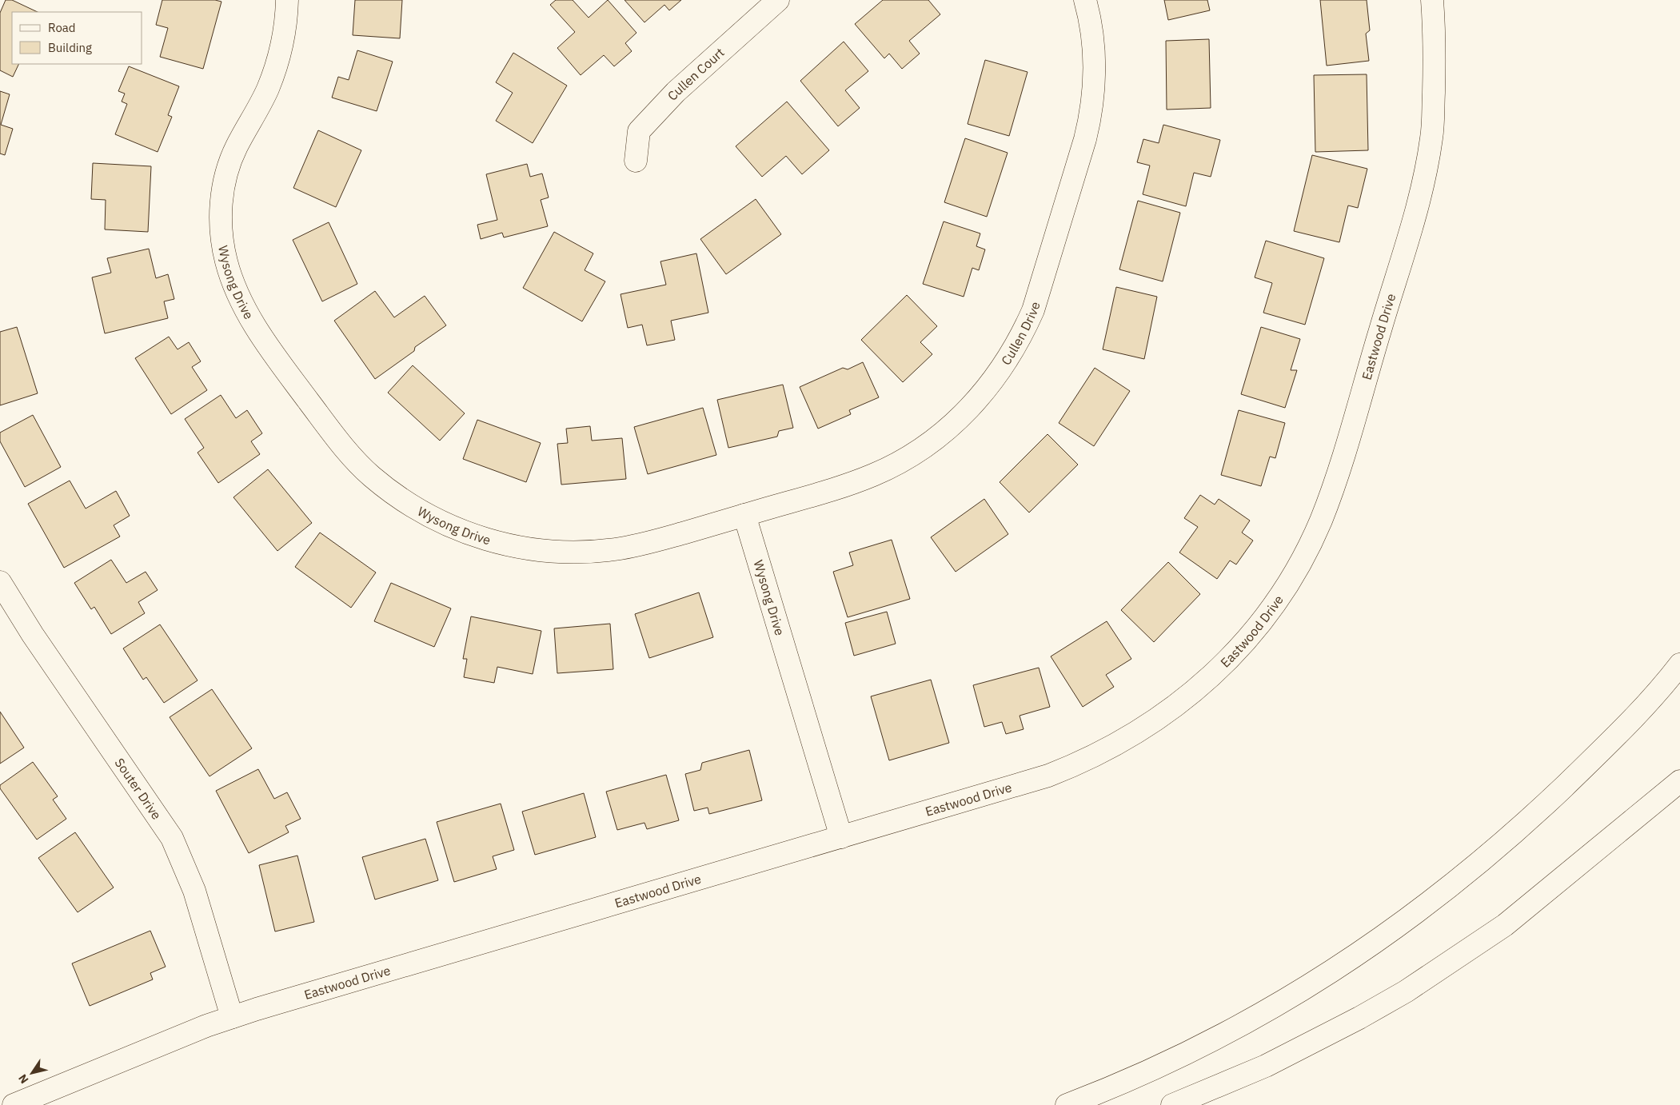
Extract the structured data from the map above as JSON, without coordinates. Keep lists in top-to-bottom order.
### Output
{
  "streets": {
    "main road": [
      "Cullen Court",
      "Wysong Drive",
      "Cullen Drive",
      "Eastwood Drive",
      "Souter Drive"
    ]
  },
  "crossings": [
    ["Wysong Drive", "Cullen Drive"],
    ["Wysong Drive", "Eastwood Drive"],
    ["Eastwood Drive", "Souter Drive"]
  ],
  "legend": ["Road", "Building"],
  "north": "bottom left"
}
